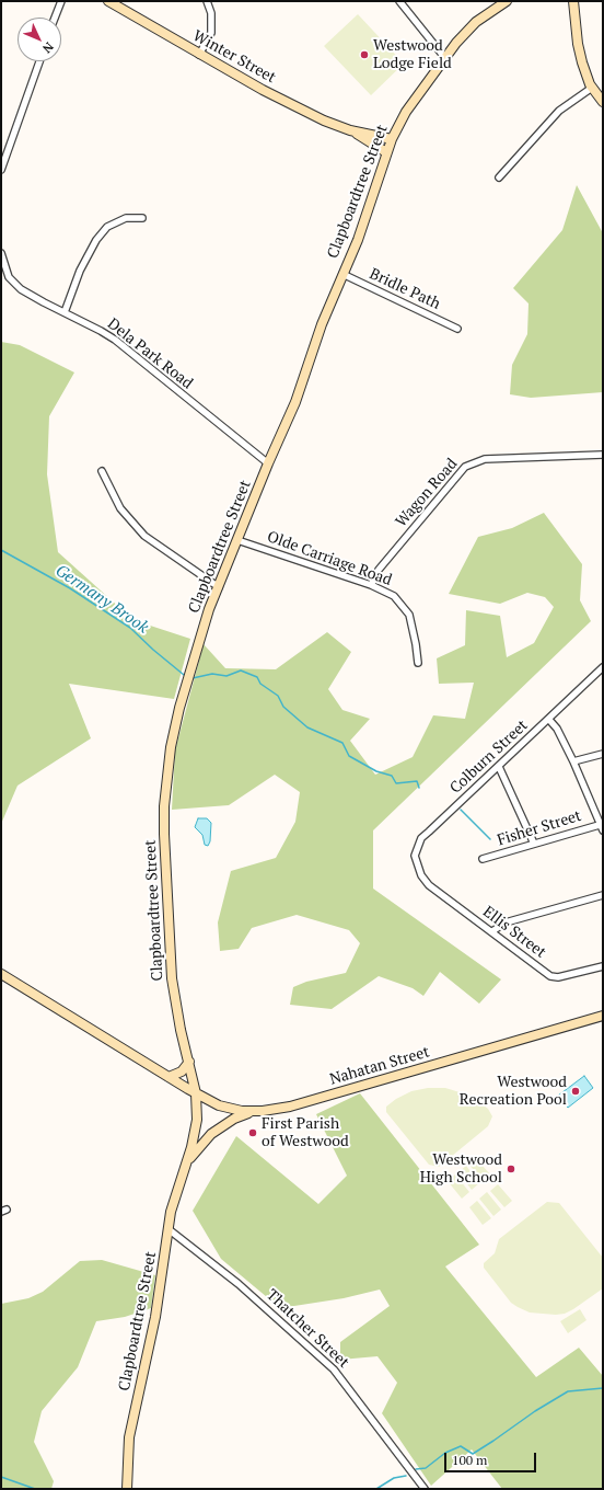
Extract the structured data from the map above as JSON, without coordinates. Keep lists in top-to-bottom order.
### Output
{
  "streets": {
    "street": [
      "Winter Street",
      "Clapboardtree Street",
      "Bridle Path",
      "Dela Park Road",
      "Wagon Road",
      "Olde Carriage Road",
      "Colburn Street",
      "Fisher Street",
      "Ellis Street",
      "Nahatan Street",
      "Thatcher Street"
    ]
  },
  "crossings": [
    ["Winter Street", "Clapboardtree Street"],
    ["Clapboardtree Street", "Bridle Path"],
    ["Clapboardtree Street", "Dela Park Road"],
    ["Clapboardtree Street", "Olde Carriage Road"],
    ["Clapboardtree Street", "Nahatan Street"],
    ["Clapboardtree Street", "Thatcher Street"],
    ["Wagon Road", "Olde Carriage Road"],
    ["Colburn Street", "Ellis Street"]
  ],
  "water": ["Germany Brook"],
  "places": [
    "Westwood Lodge Field",
    "Westwood Recreation Pool",
    "First Parish of Westwood",
    "Westwood High School"
  ],
  "scale_bar": "100 m",
  "north": "bottom right"
}
